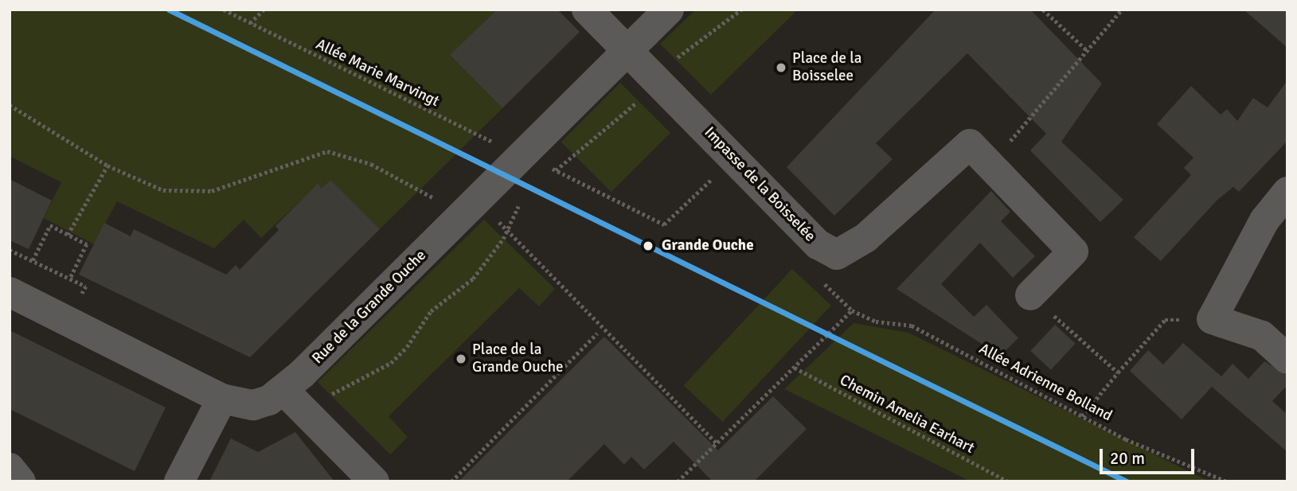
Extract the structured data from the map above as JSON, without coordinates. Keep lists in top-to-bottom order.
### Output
{
  "streets": {
    "street": ["Impasse de la Boisselée", "Rue de la Grande Ouche"],
    "path": ["Allée Marie Marvingt", "Allée Adrienne Bolland", "Chemin Amelia Earhart"]
  },
  "crossings": [
    ["Allée Marie Marvingt", "Rue de la Grande Ouche"],
    ["Impasse de la Boisselée", "Rue de la Grande Ouche"]
  ],
  "places": ["Place de la Boisselee", "Grande Ouche", "Place de la Grande Ouche"],
  "scale_bar": "20 m"
}
